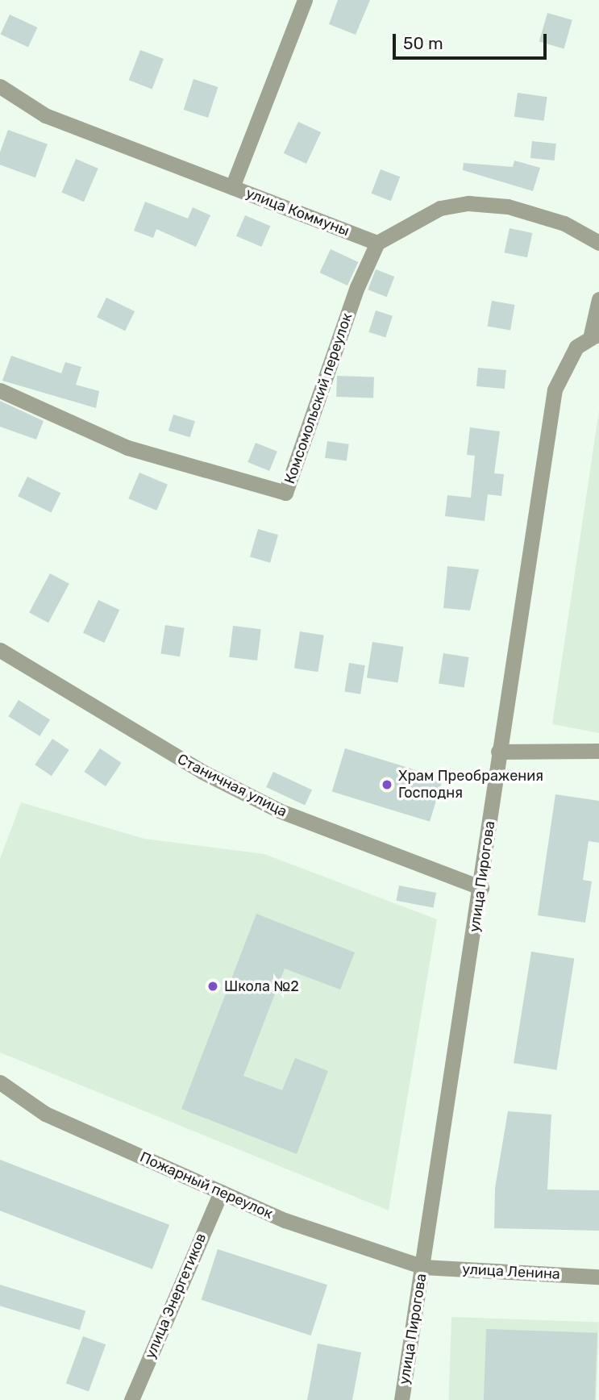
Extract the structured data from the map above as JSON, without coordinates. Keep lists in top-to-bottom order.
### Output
{
  "streets": {
    "street": [
      "улица Коммуны",
      "Комсомольский переулок",
      "Станичная улица",
      "улица Пирогова",
      "Пожарный переулок",
      "улица Ленина",
      "улица Энергетиков"
    ]
  },
  "crossings": [
    ["улица Коммуны", "Комсомольский переулок"],
    ["Станичная улица", "улица Пирогова"],
    ["улица Пирогова", "Пожарный переулок"],
    ["улица Пирогова", "улица Ленина"],
    ["Пожарный переулок", "улица Ленина"],
    ["Пожарный переулок", "улица Энергетиков"]
  ],
  "places": ["Храм Преображения Господня", "Школа №2"],
  "scale_bar": "50 m"
}
